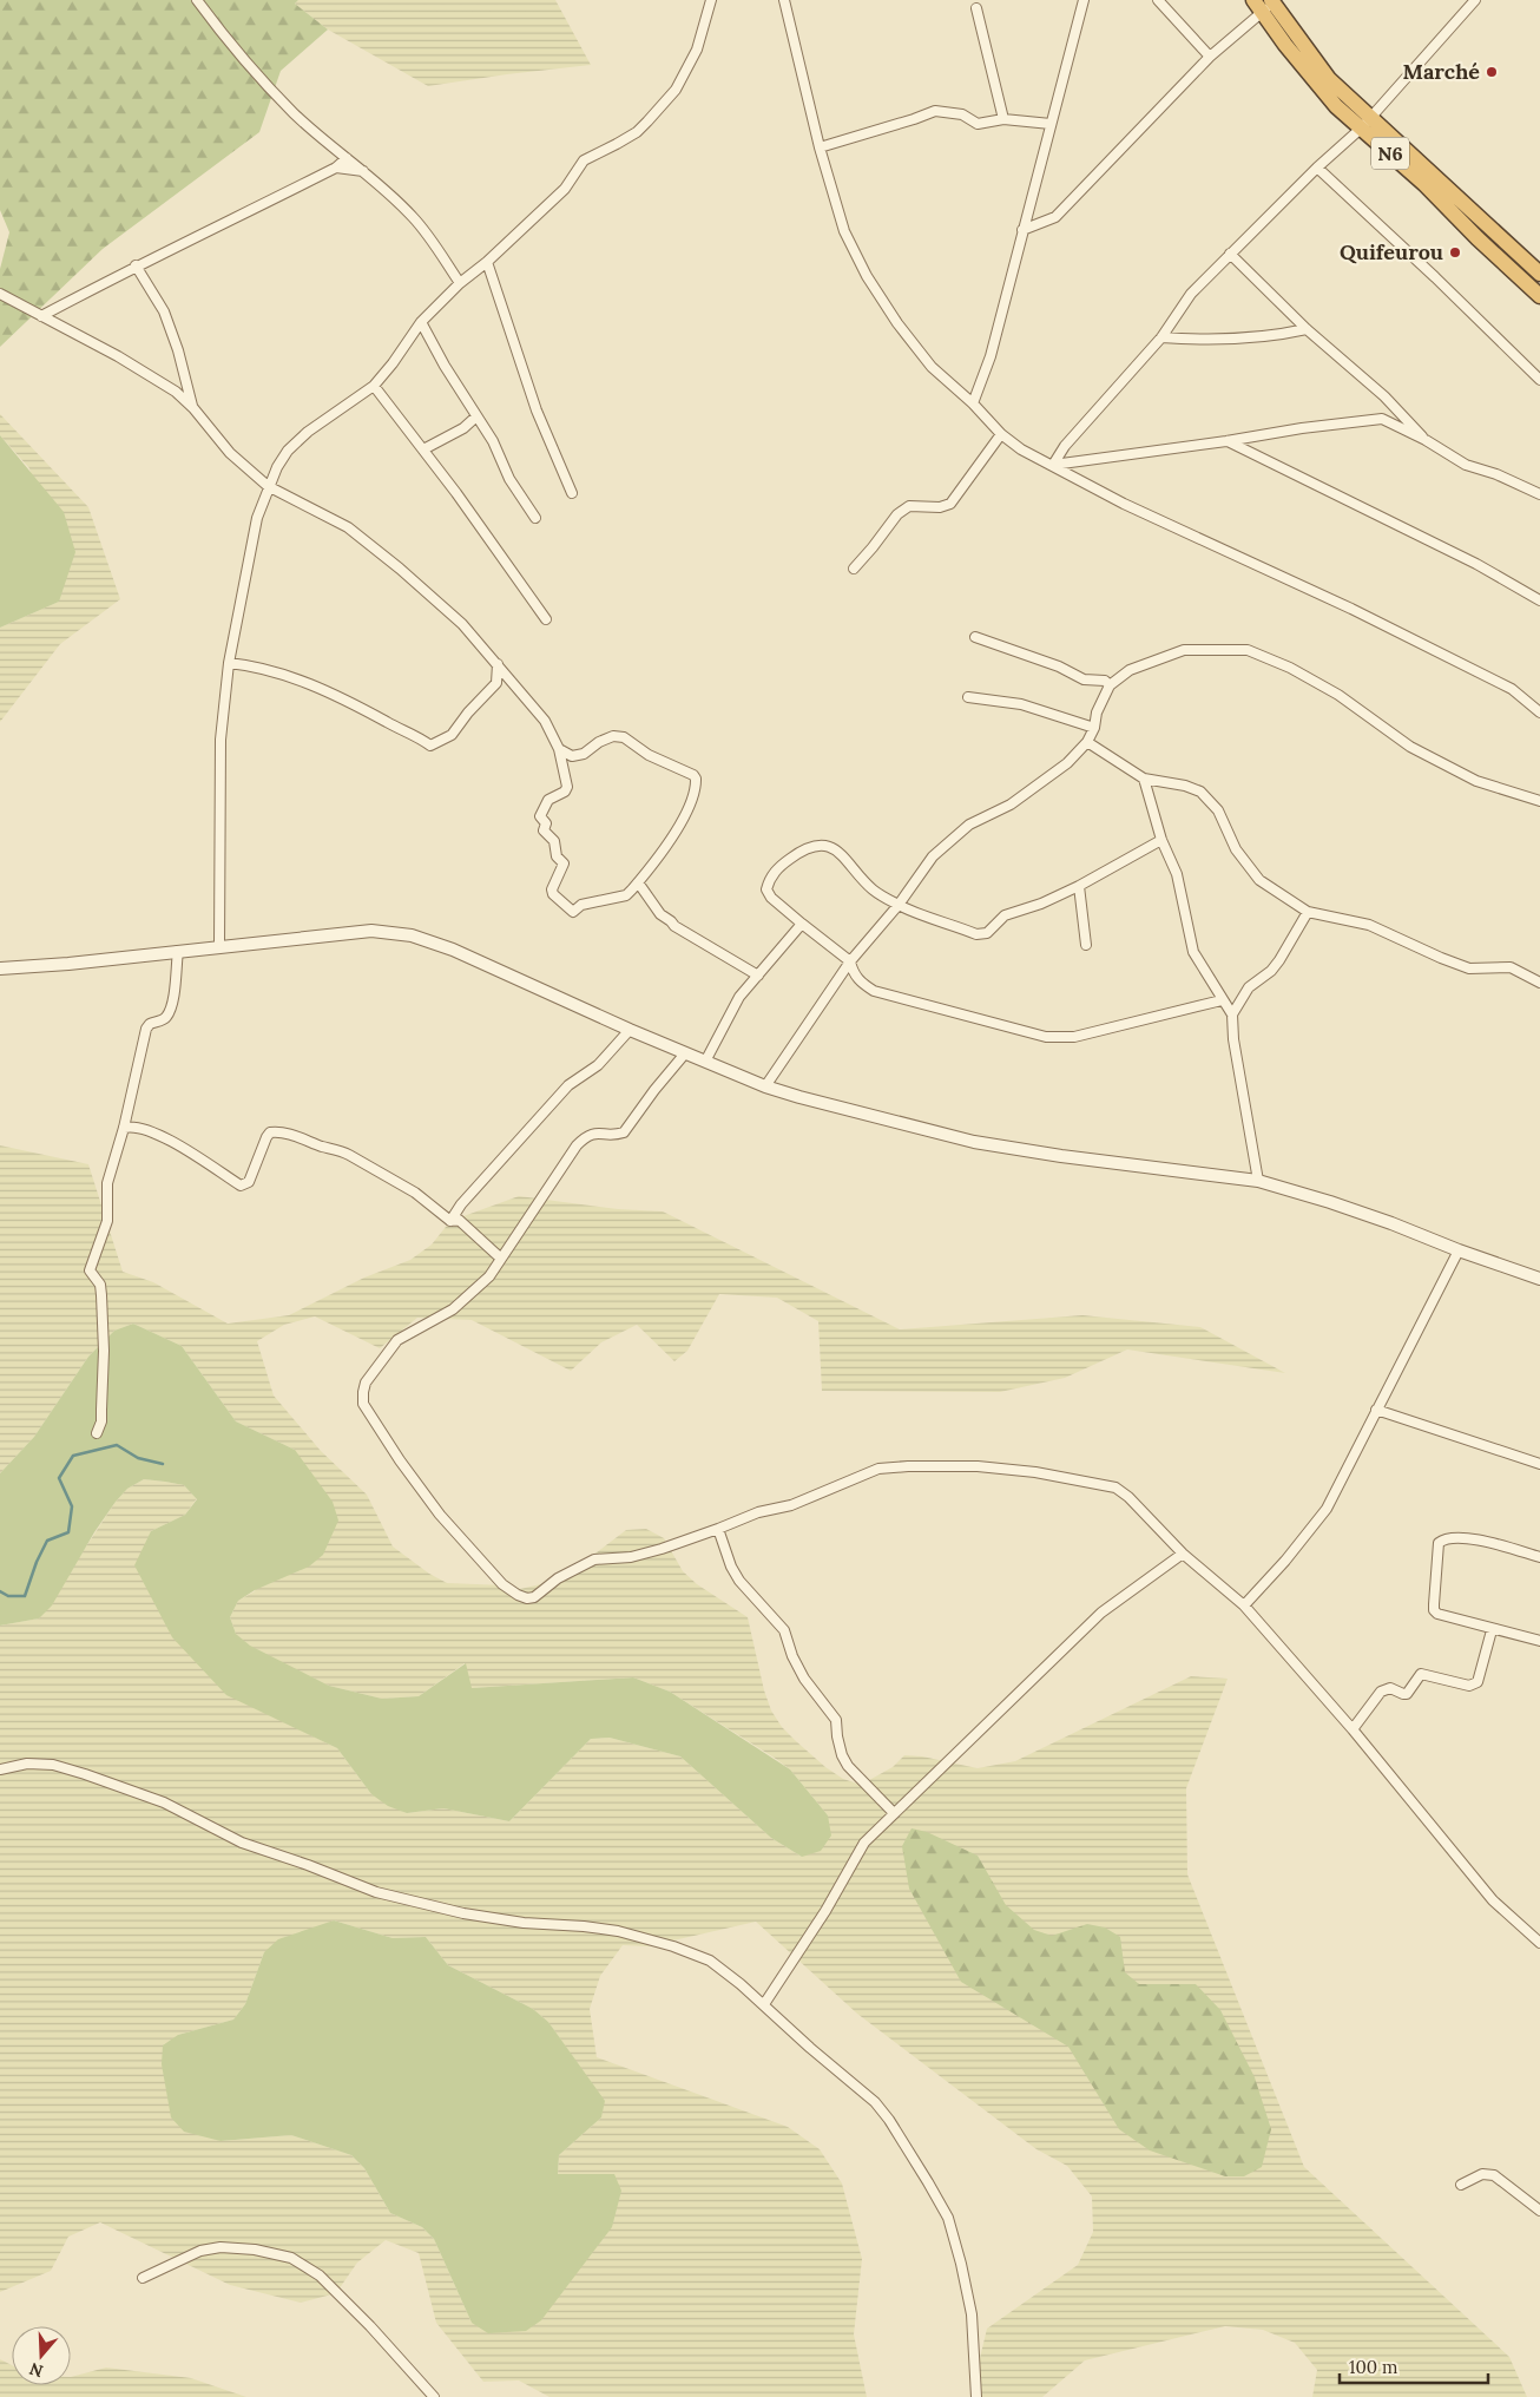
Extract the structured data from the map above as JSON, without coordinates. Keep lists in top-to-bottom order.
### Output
{
  "streets": {
    "highway": ["N6"]
  },
  "places": ["Marché", "Quifeurou"],
  "scale_bar": "100 m",
  "north": "bottom"
}
